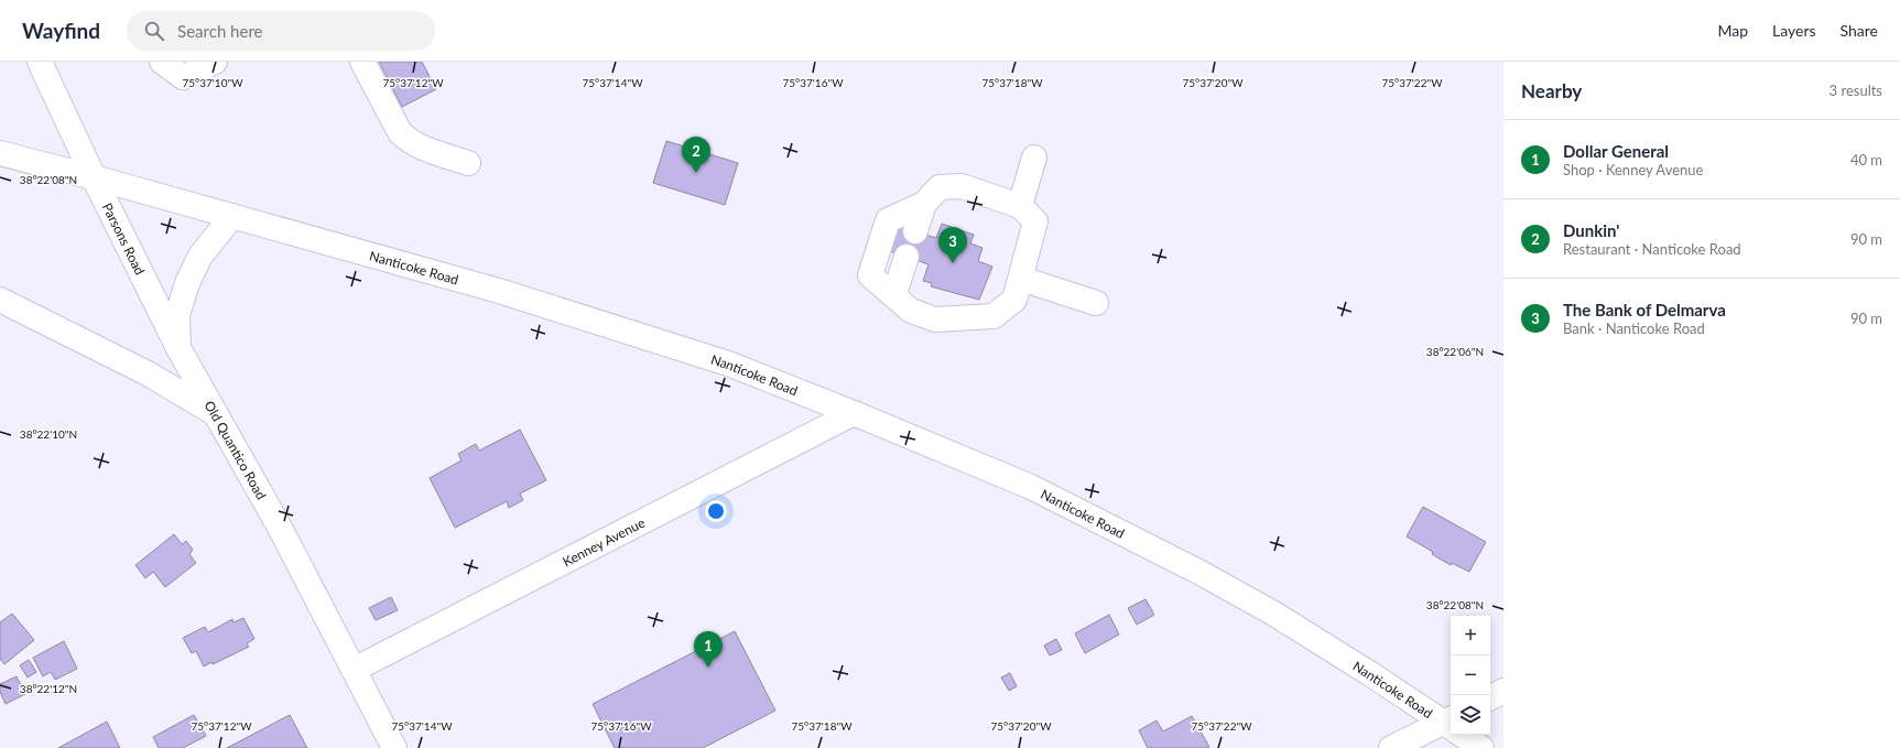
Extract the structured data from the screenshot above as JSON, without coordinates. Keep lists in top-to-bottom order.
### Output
{
  "streets": {
    "main road": [
      "Parsons Road",
      "Nanticoke Road",
      "Old Quantico Road",
      "Kenney Avenue"
    ]
  },
  "crossings": [
    ["Parsons Road", "Nanticoke Road"],
    ["Parsons Road", "Old Quantico Road"],
    ["Nanticoke Road", "Kenney Avenue"],
    ["Old Quantico Road", "Kenney Avenue"]
  ],
  "page": {
    "header": "Wayfind",
    "search": "Search here",
    "nav": ["Map", "Layers", "Share"],
    "heading": ["Nearby", "3 results"],
    "list": [
      {
        "mark": "1",
        "name": "Dollar General",
        "note": "Shop · Kenney Avenue",
        "value": "40 m"
      },
      {
        "mark": "2",
        "name": "Dunkin'",
        "note": "Restaurant · Nanticoke Road",
        "value": "90 m"
      },
      {
        "mark": "3",
        "name": "The Bank of Delmarva",
        "note": "Bank · Nanticoke Road",
        "value": "90 m"
      }
    ],
    "pins": ["2", "3", "1"],
    "map_buttons": ["+", "−"]
  },
  "coordinates": [
    "75°37'10\"W",
    "75°37'12\"W",
    "75°37'14\"W",
    "75°37'16\"W",
    "75°37'18\"W",
    "75°37'20\"W",
    "75°37'22\"W",
    "38°22'08\"N",
    "38°22'06\"N",
    "38°22'10\"N",
    "38°22'12\"N"
  ]
}
